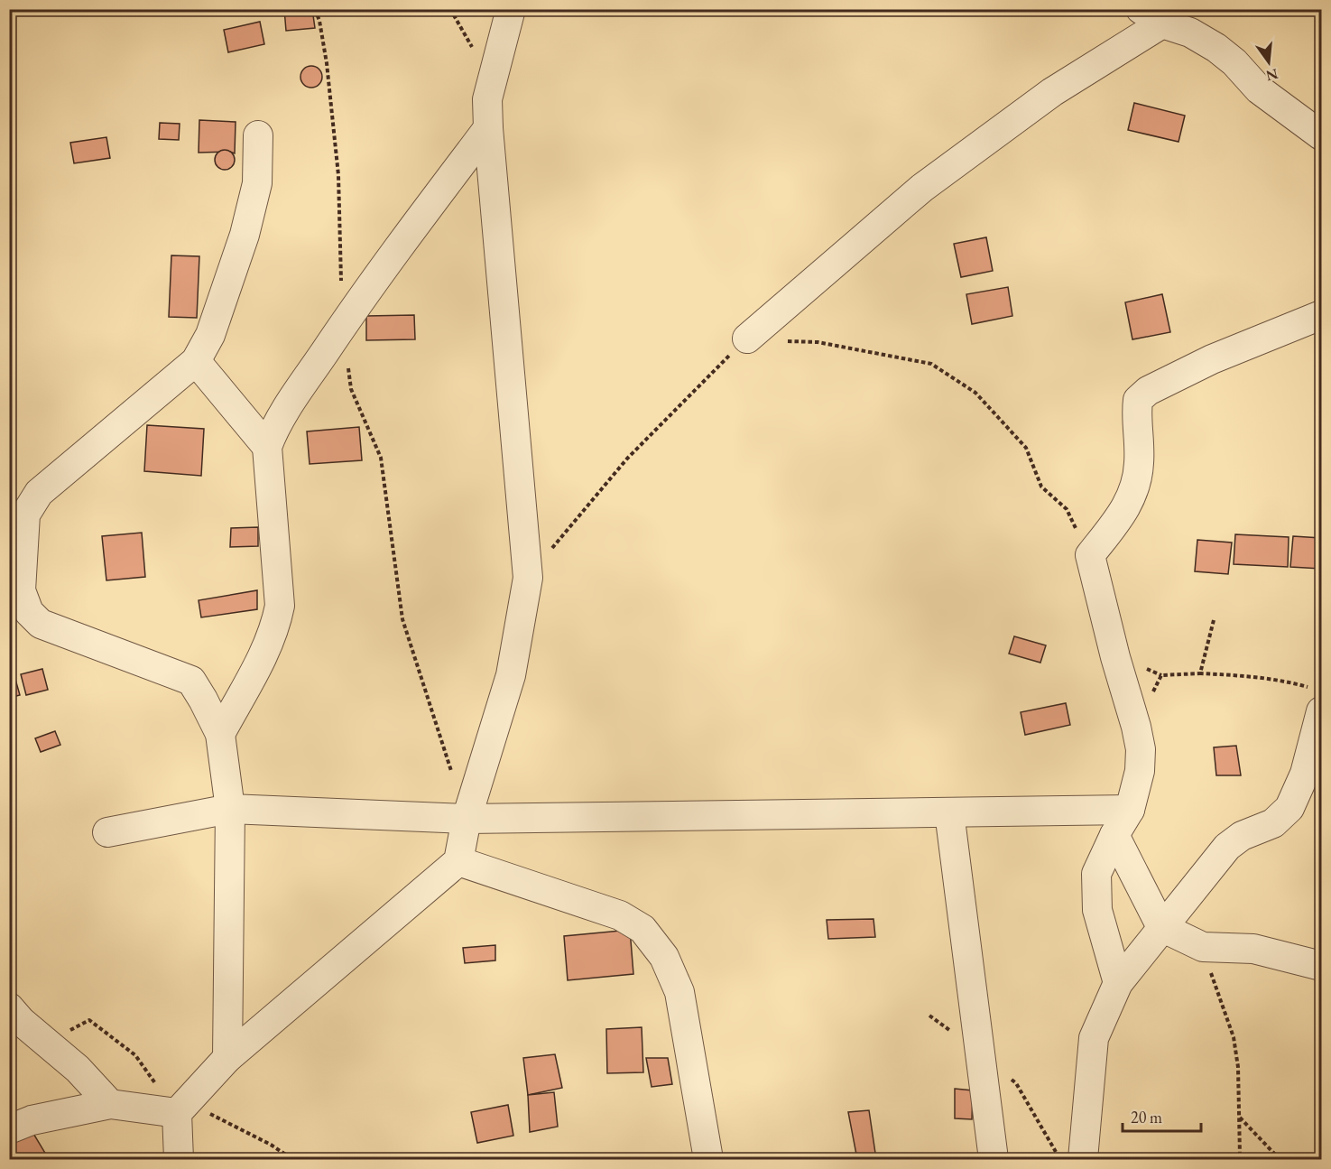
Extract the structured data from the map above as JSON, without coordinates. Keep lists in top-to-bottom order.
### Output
{
  "scale_bar": "20 m",
  "north": "bottom"
}
